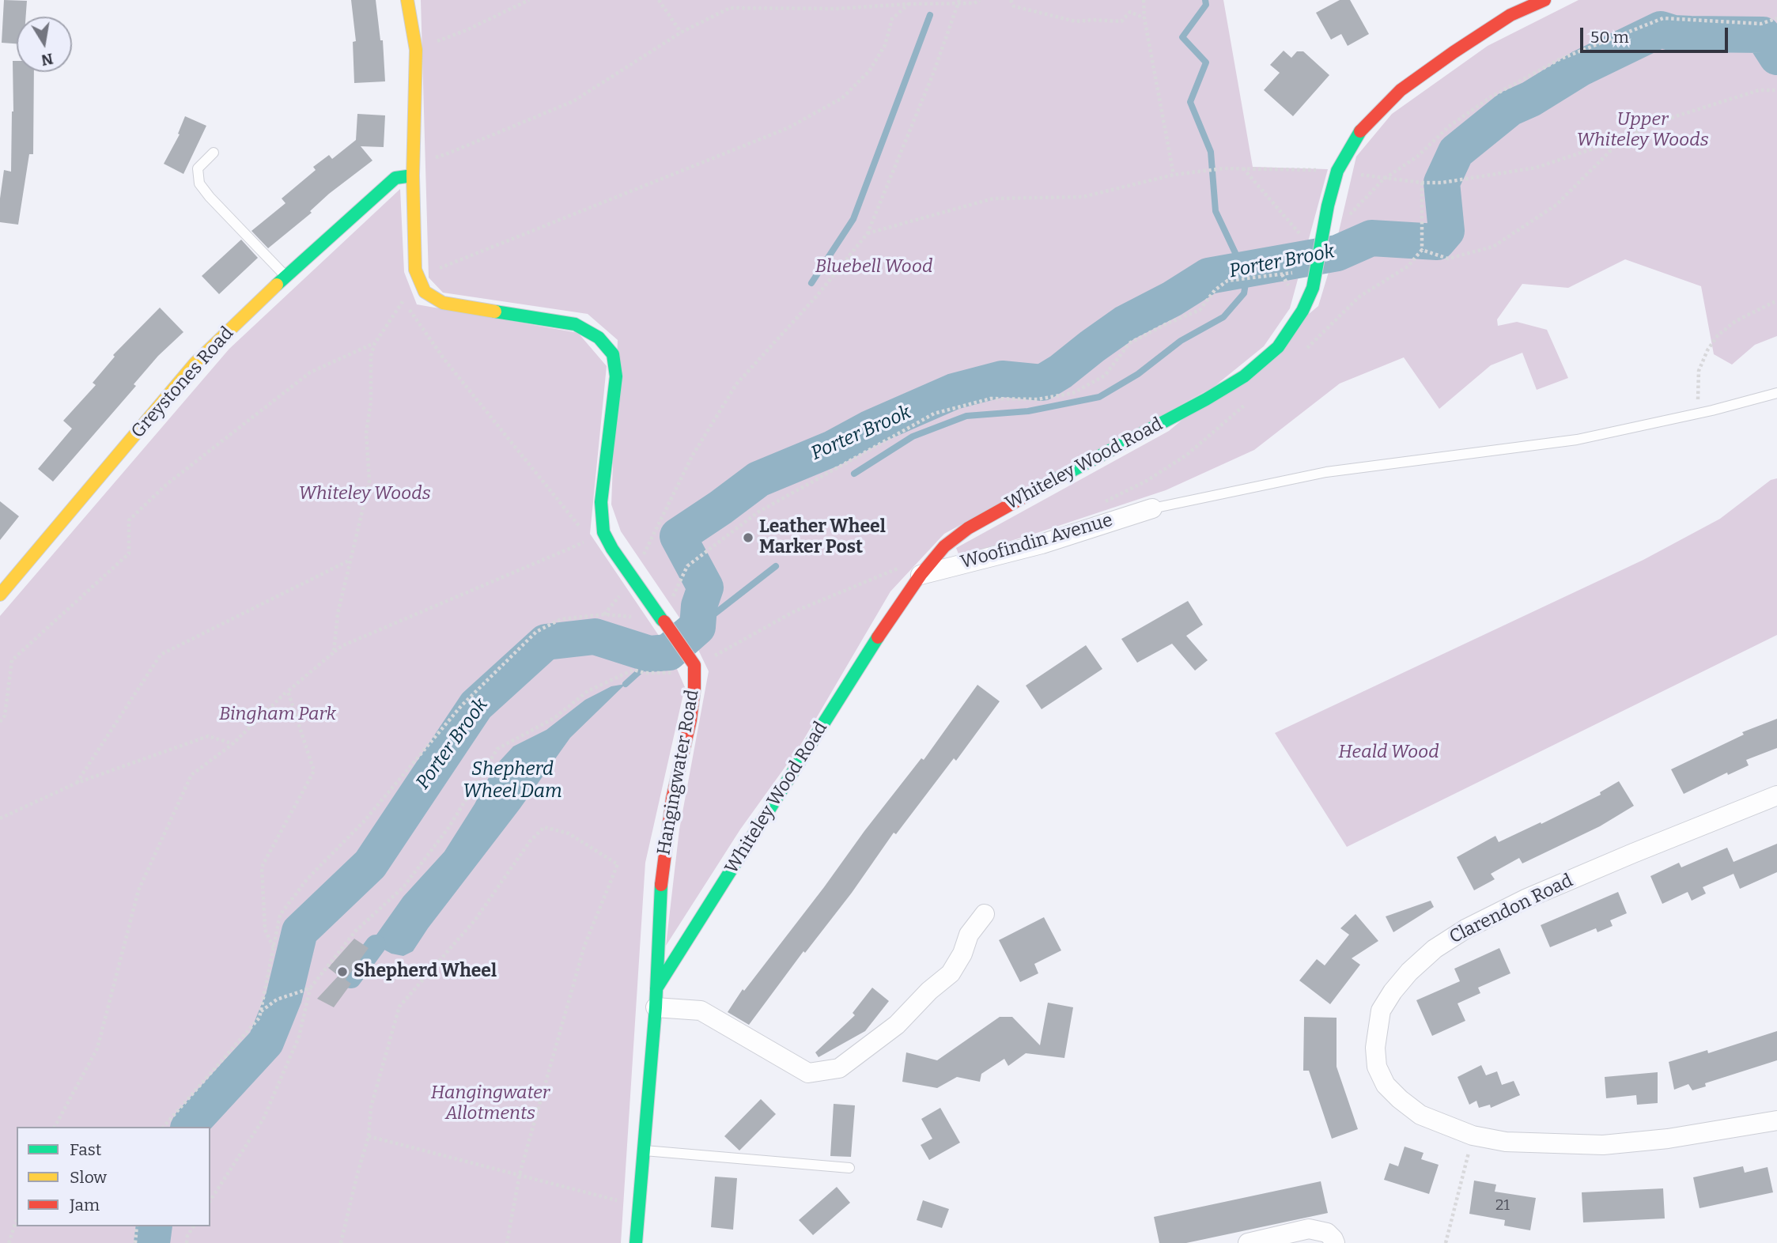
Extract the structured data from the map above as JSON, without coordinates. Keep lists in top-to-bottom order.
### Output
{
  "streets": {
    "street": [
      "Greystones Road",
      "Whiteley Wood Road",
      "Woofindin Avenue",
      "Hangingwater Road",
      "Clarendon Road"
    ]
  },
  "crossings": [
    ["Greystones Road", "Hangingwater Road"],
    ["Whiteley Wood Road", "Woofindin Avenue"],
    ["Whiteley Wood Road", "Hangingwater Road"]
  ],
  "water": ["Porter Brook", "Shepherd Wheel Dam"],
  "parks": [
    "Upper Whiteley Woods",
    "Bluebell Wood",
    "Whiteley Woods",
    "Bingham Park",
    "Heald Wood",
    "Hangingwater Allotments"
  ],
  "places": ["Leather Wheel Marker Post", "Shepherd Wheel"],
  "house_numbers": ["21"],
  "legend": ["Fast", "Slow", "Jam"],
  "scale_bar": "50 m",
  "north": "bottom"
}
